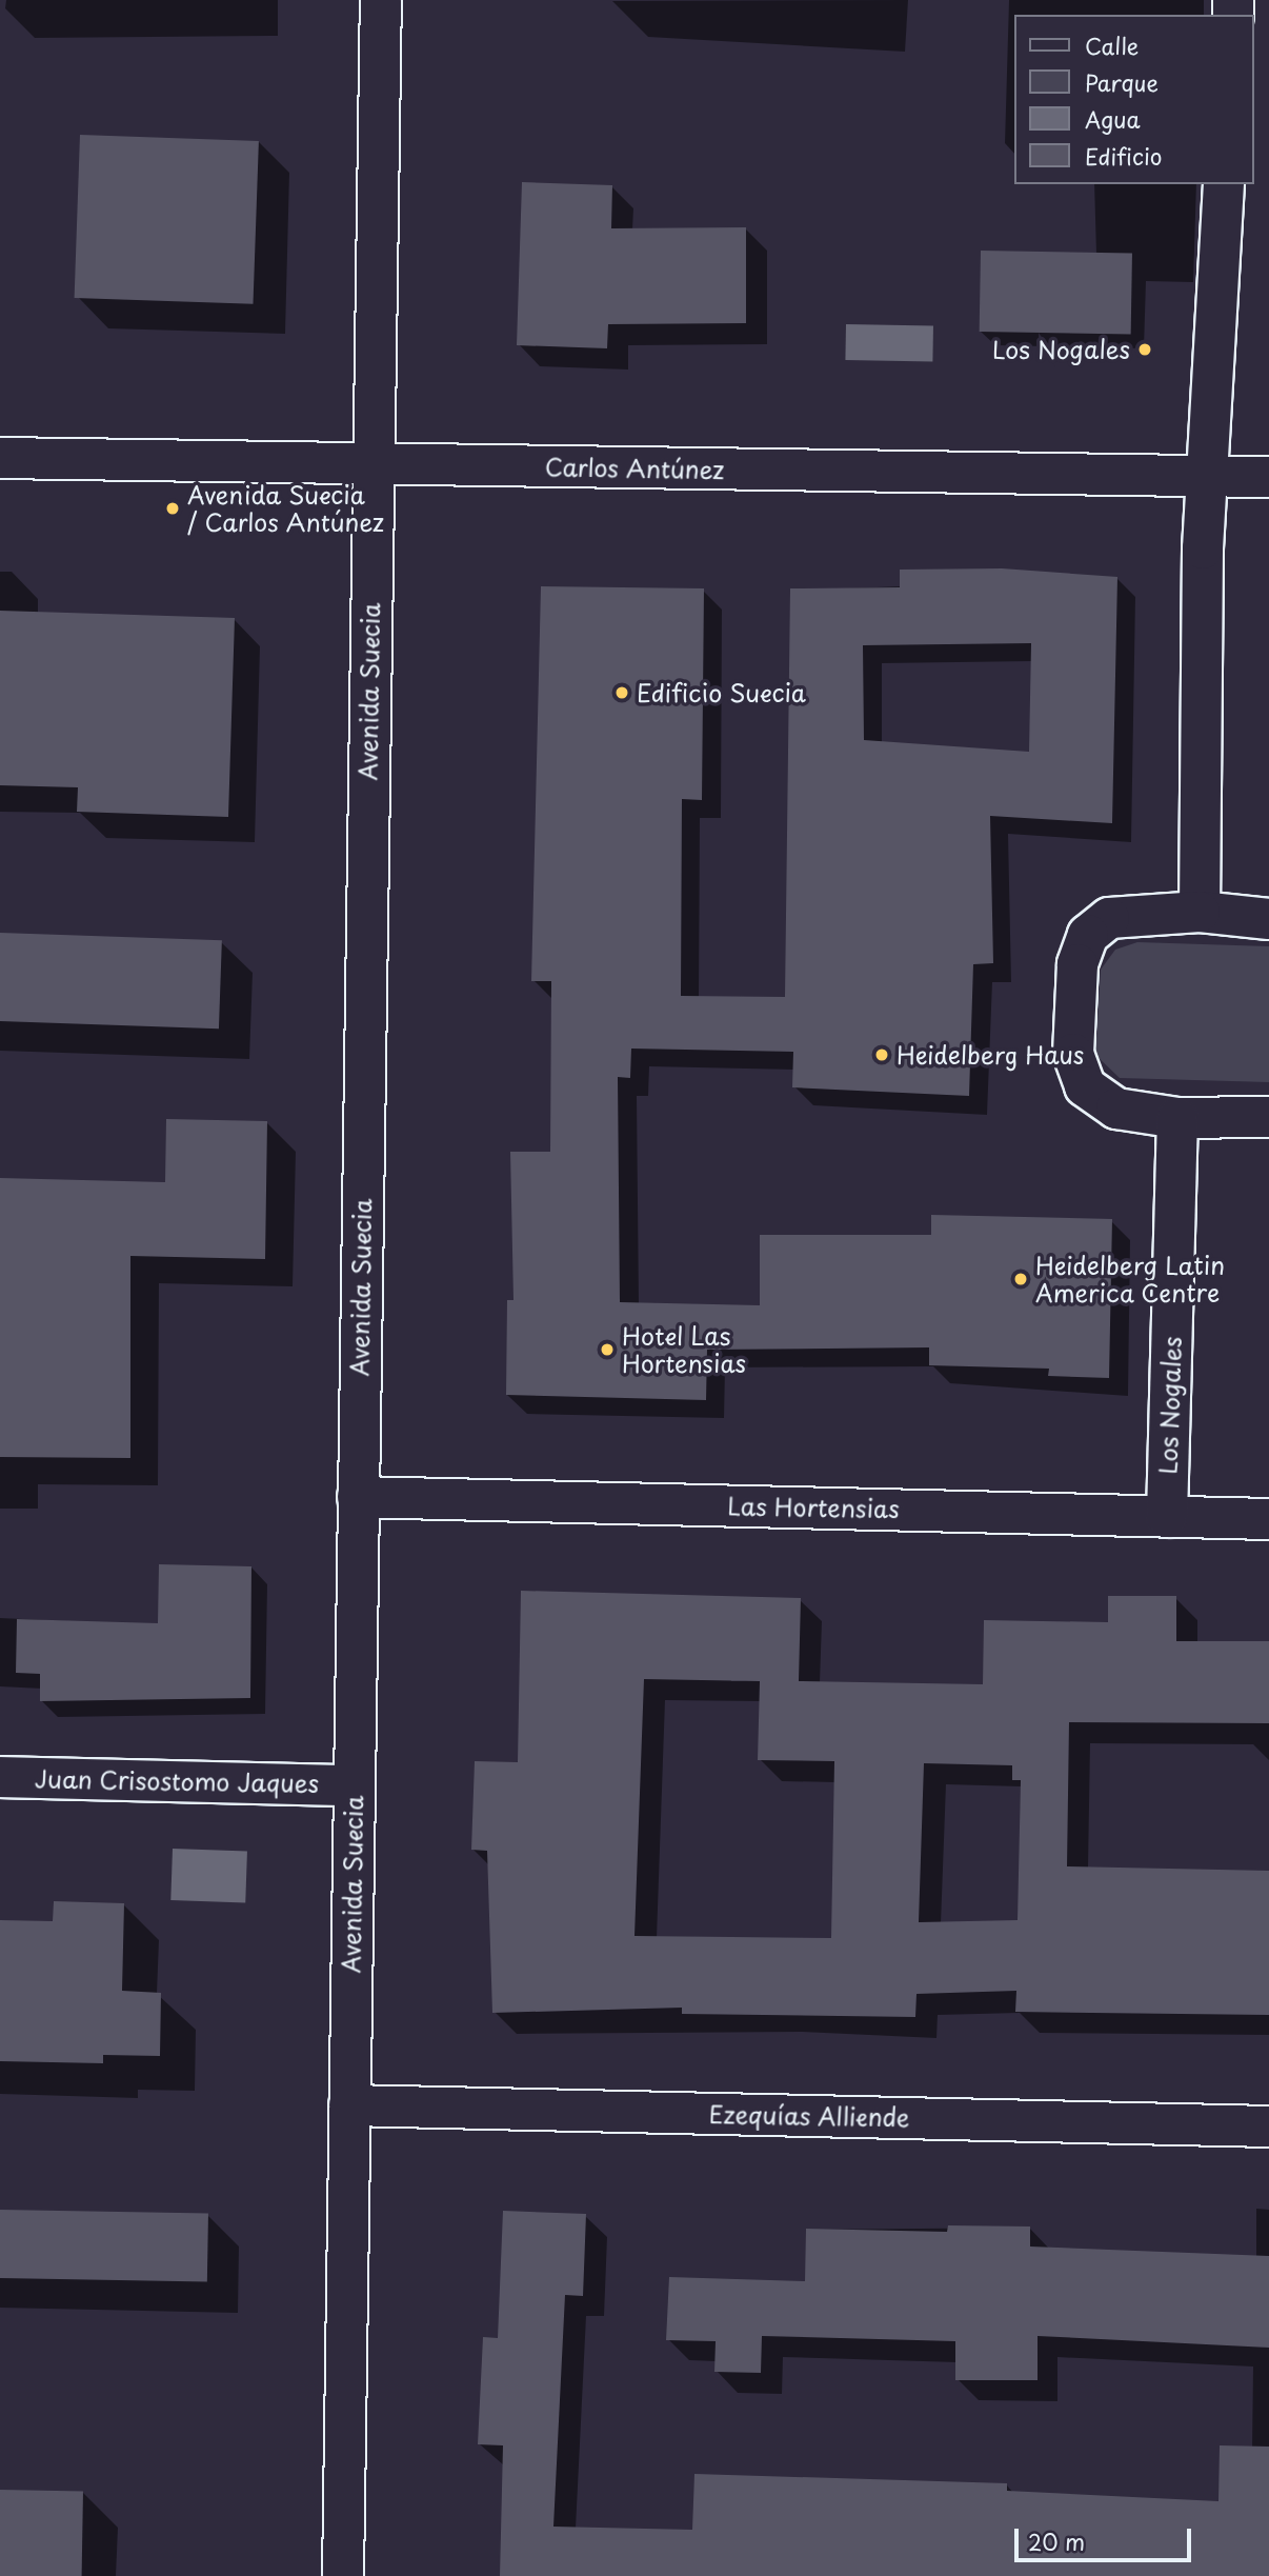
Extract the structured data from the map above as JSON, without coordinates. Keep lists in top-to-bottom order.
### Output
{
  "streets": {
    "street": [
      "Carlos Antúnez",
      "Avenida Suecia",
      "Los Nogales",
      "Las Hortensias",
      "Juan Crisostomo Jaques",
      "Ezequías Alliende"
    ]
  },
  "crossings": [
    ["Carlos Antúnez", "Avenida Suecia"],
    ["Avenida Suecia", "Las Hortensias"],
    ["Avenida Suecia", "Juan Crisostomo Jaques"],
    ["Avenida Suecia", "Ezequías Alliende"],
    ["Los Nogales", "Las Hortensias"]
  ],
  "places": [
    "Los Nogales",
    "Avenida Suecia / Carlos Antúnez",
    "Edificio Suecia",
    "Heidelberg Haus",
    "Heidelberg Latin America Centre",
    "Hotel Las Hortensias"
  ],
  "legend": [
    "Calle",
    "Parque",
    "Agua",
    "Edificio"
  ],
  "scale_bar": "20 m"
}
